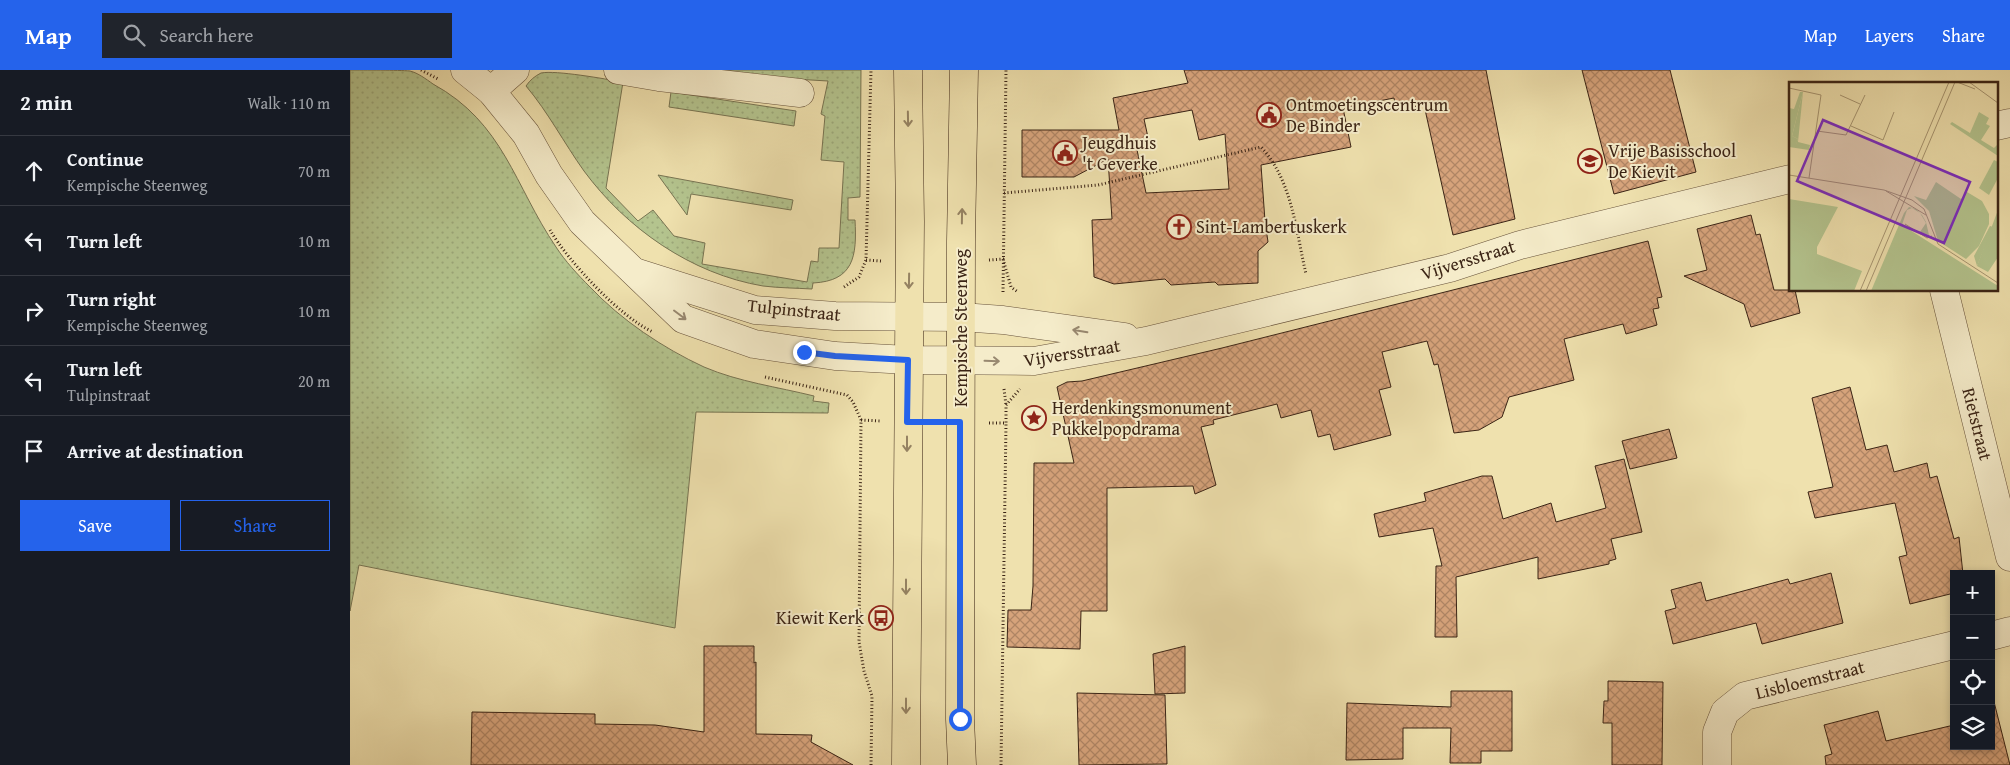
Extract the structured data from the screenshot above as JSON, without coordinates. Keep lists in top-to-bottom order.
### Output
{
  "streets": {
    "main road": ["Kempische Steenweg"],
    "street": [
      "Vijversstraat",
      "Tulpinstraat",
      "Rietstraat",
      "Lisbloemstraat"
    ]
  },
  "crossings": [
    ["Vijversstraat", "Tulpinstraat"],
    ["Vijversstraat", "Kempische Steenweg"],
    ["Tulpinstraat", "Kempische Steenweg"]
  ],
  "places": {
    "public building": ["Ontmoetingscentrum De Binder", "Jeugdhuis 't Geverke"],
    "school or university": ["Vrije Basisschool De Kievit"],
    "church": ["Sint-Lambertuskerk"],
    "place": ["Herdenkingsmonument Pukkelpopdrama"],
    "bus stop": ["Kiewit Kerk"]
  },
  "page": {
    "header": "Map",
    "search": "Search here",
    "nav": ["Map", "Layers", "Share"],
    "heading": ["2 min", "Walk · 110 m"],
    "list": [
      ["Continue", "Kempische Steenweg", "70 m"],
      ["Turn left", "10 m"],
      ["Turn right", "Kempische Steenweg", "10 m"],
      ["Turn left", "Tulpinstraat", "20 m"],
      "Arrive at destination"
    ],
    "buttons": ["Save", "Share"],
    "map_buttons": ["+", "−"]
  }
}
